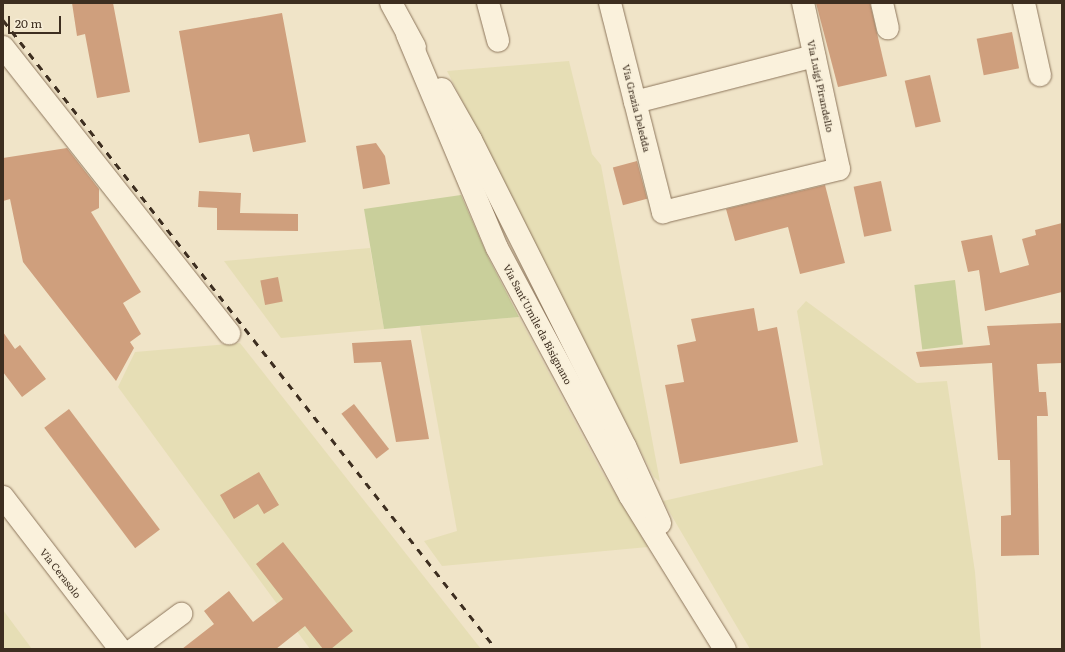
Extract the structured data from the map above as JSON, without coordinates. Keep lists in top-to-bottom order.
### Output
{
  "streets": {
    "street": ["Via Luigi Pirandello", "Via Grazia Deledda", "Via Cerasolo"]
  },
  "crossings": [
    ["Via Luigi Pirandello", "Via Grazia Deledda"]
  ],
  "scale_bar": "20 m"
}
